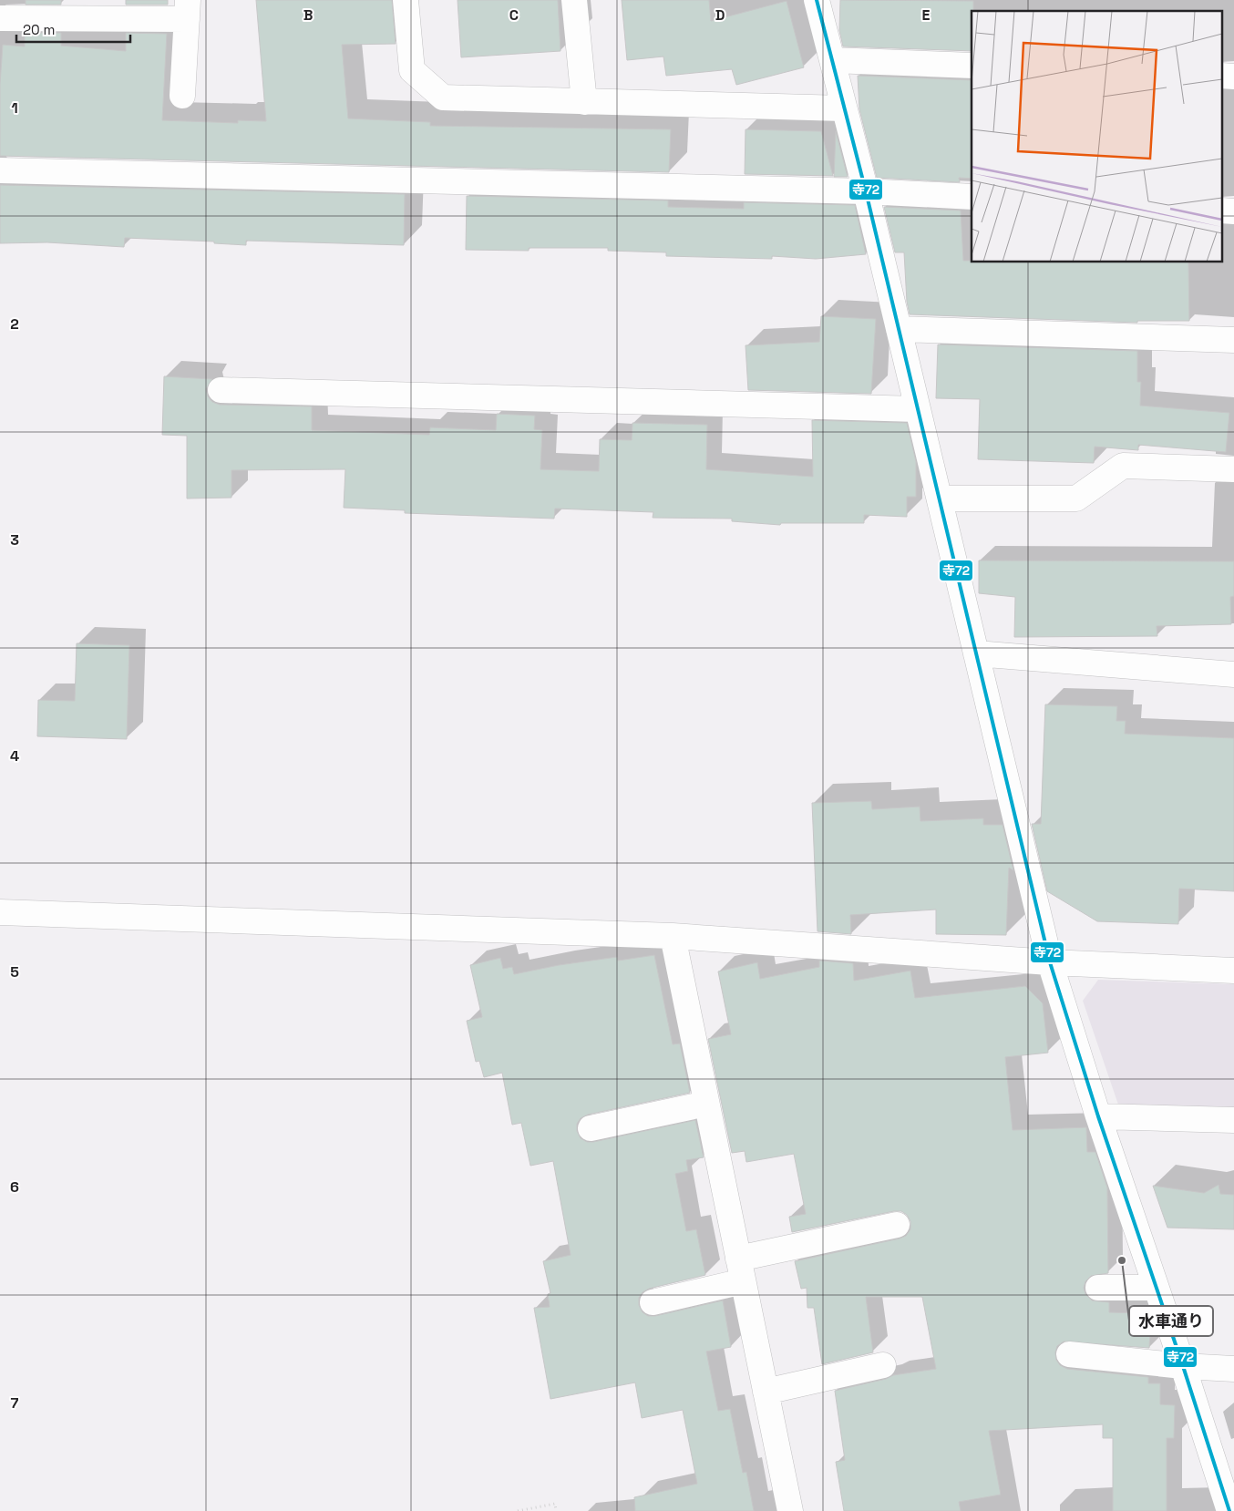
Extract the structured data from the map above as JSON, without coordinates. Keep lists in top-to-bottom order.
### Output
{
  "places": ["水車通り"],
  "lines": ["transit line 寺72"],
  "scale_bar": "20 m",
  "grid": {
    "columns": [
      "B",
      "C",
      "D",
      "E"
    ],
    "rows": [
      "1",
      "2",
      "3",
      "4",
      "5",
      "6",
      "7"
    ]
  }
}
